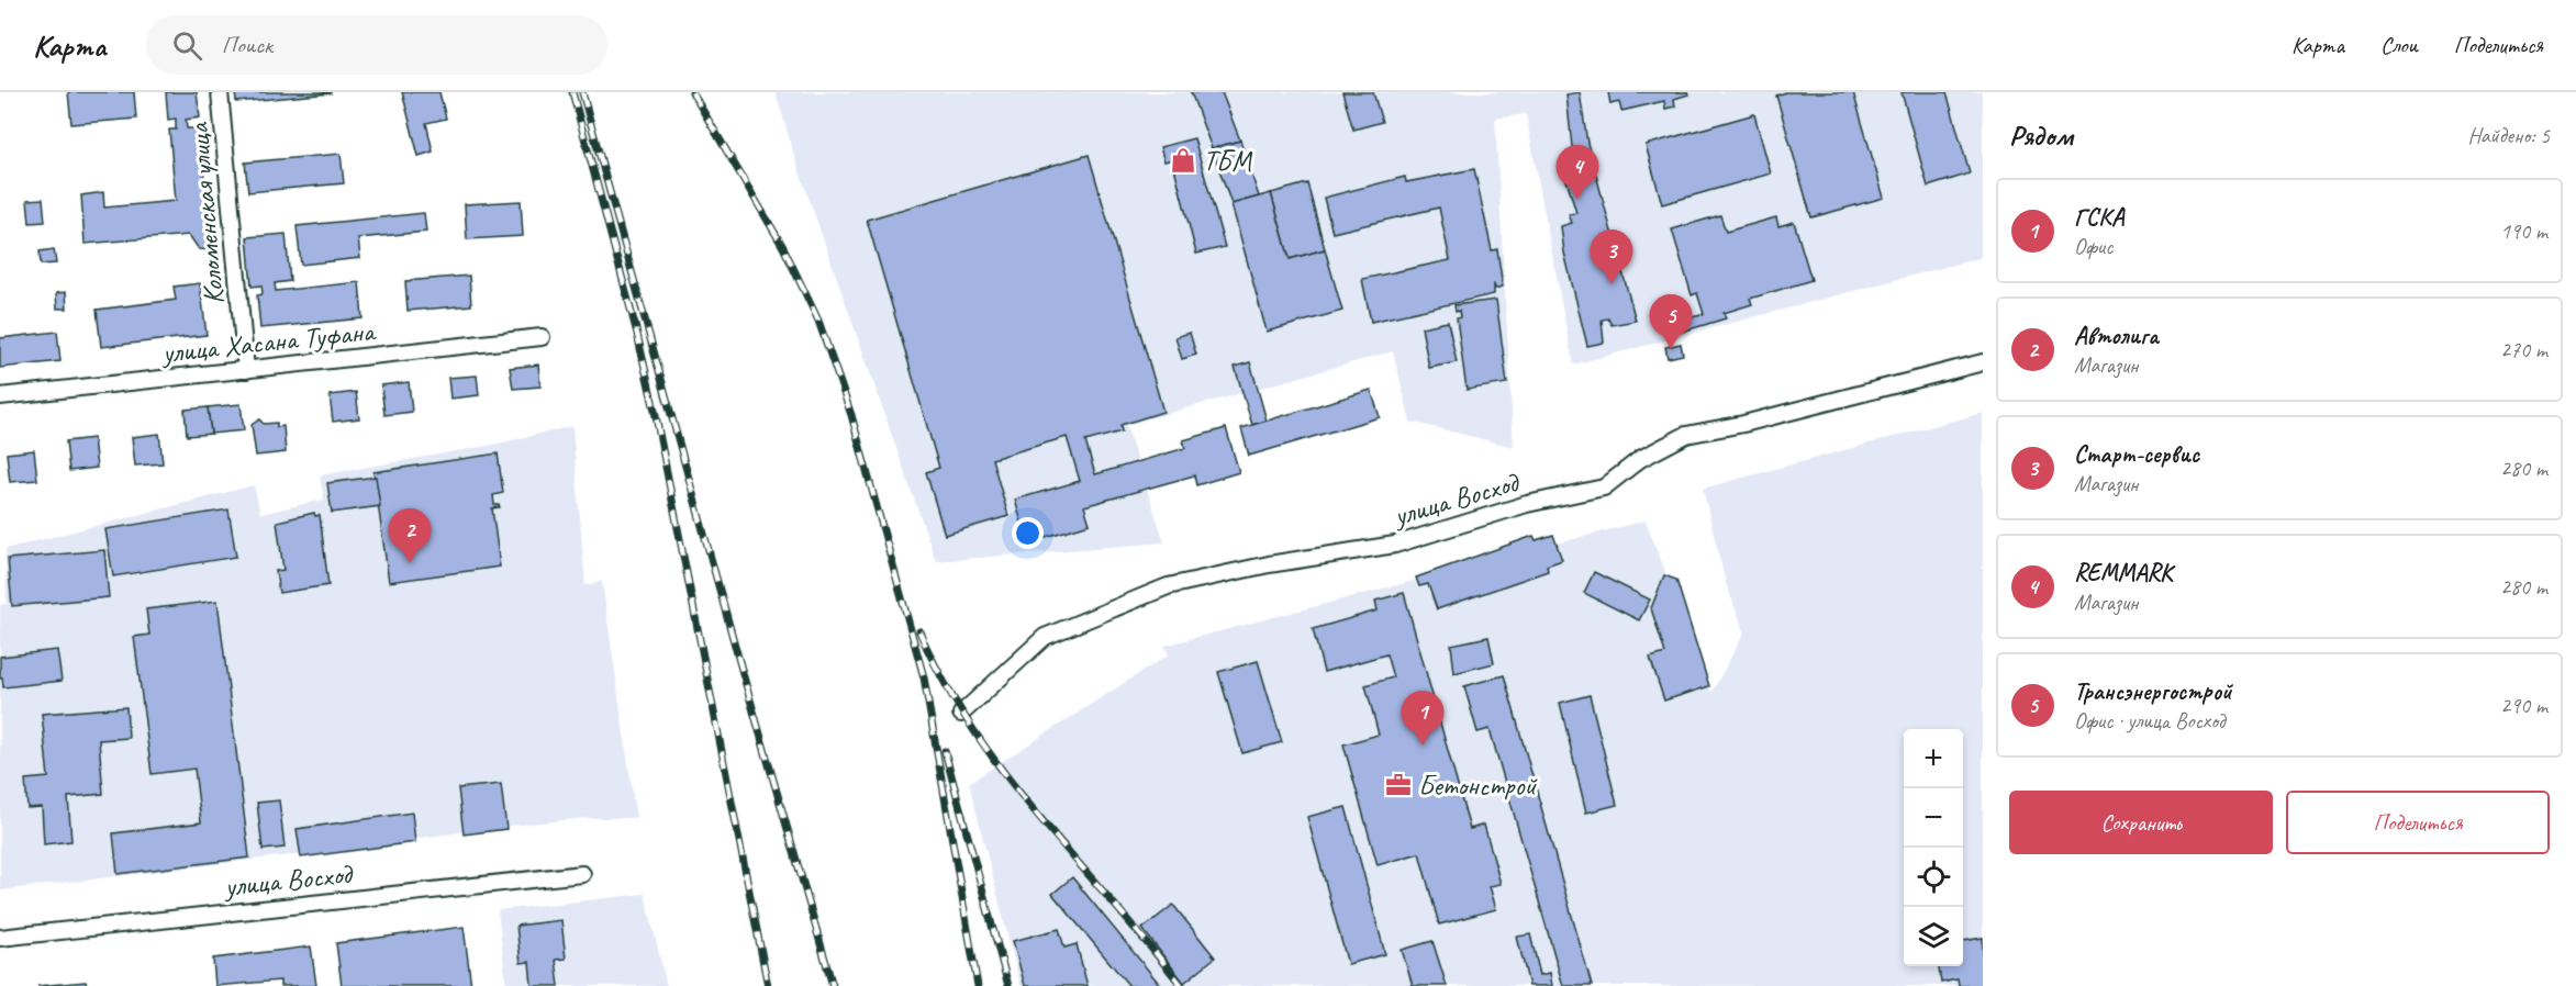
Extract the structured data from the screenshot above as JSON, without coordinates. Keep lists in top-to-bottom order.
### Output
{
  "streets": {
    "street": ["Коломенская улица", "улица Хасана Туфана", "улица Восход"]
  },
  "crossings": [
    ["Коломенская улица", "улица Хасана Туфана"]
  ],
  "places": {
    "shop": ["ТБМ"],
    "office": ["Бетонстрой"]
  },
  "page": {
    "header": "Карта",
    "search": "Поиск",
    "nav": ["Карта", "Слои", "Поделиться"],
    "heading": ["Рядом", "Найдено: 5"],
    "pins": [
      "4",
      "3",
      "5",
      "2",
      "1"
    ],
    "list": [
      {
        "mark": "1",
        "name": "ГСКА",
        "note": "Офис",
        "value": "190 m"
      },
      {
        "mark": "2",
        "name": "Автолига",
        "note": "Магазин",
        "value": "270 m"
      },
      {
        "mark": "3",
        "name": "Старт-сервис",
        "note": "Магазин",
        "value": "280 m"
      },
      {
        "mark": "4",
        "name": "REMMARK",
        "note": "Магазин",
        "value": "280 m"
      },
      {
        "mark": "5",
        "name": "Трансэнергострой",
        "note": "Офис · улица Восход",
        "value": "290 m"
      }
    ],
    "map_buttons": ["+", "−"],
    "buttons": ["Сохранить", "Поделиться"]
  }
}
